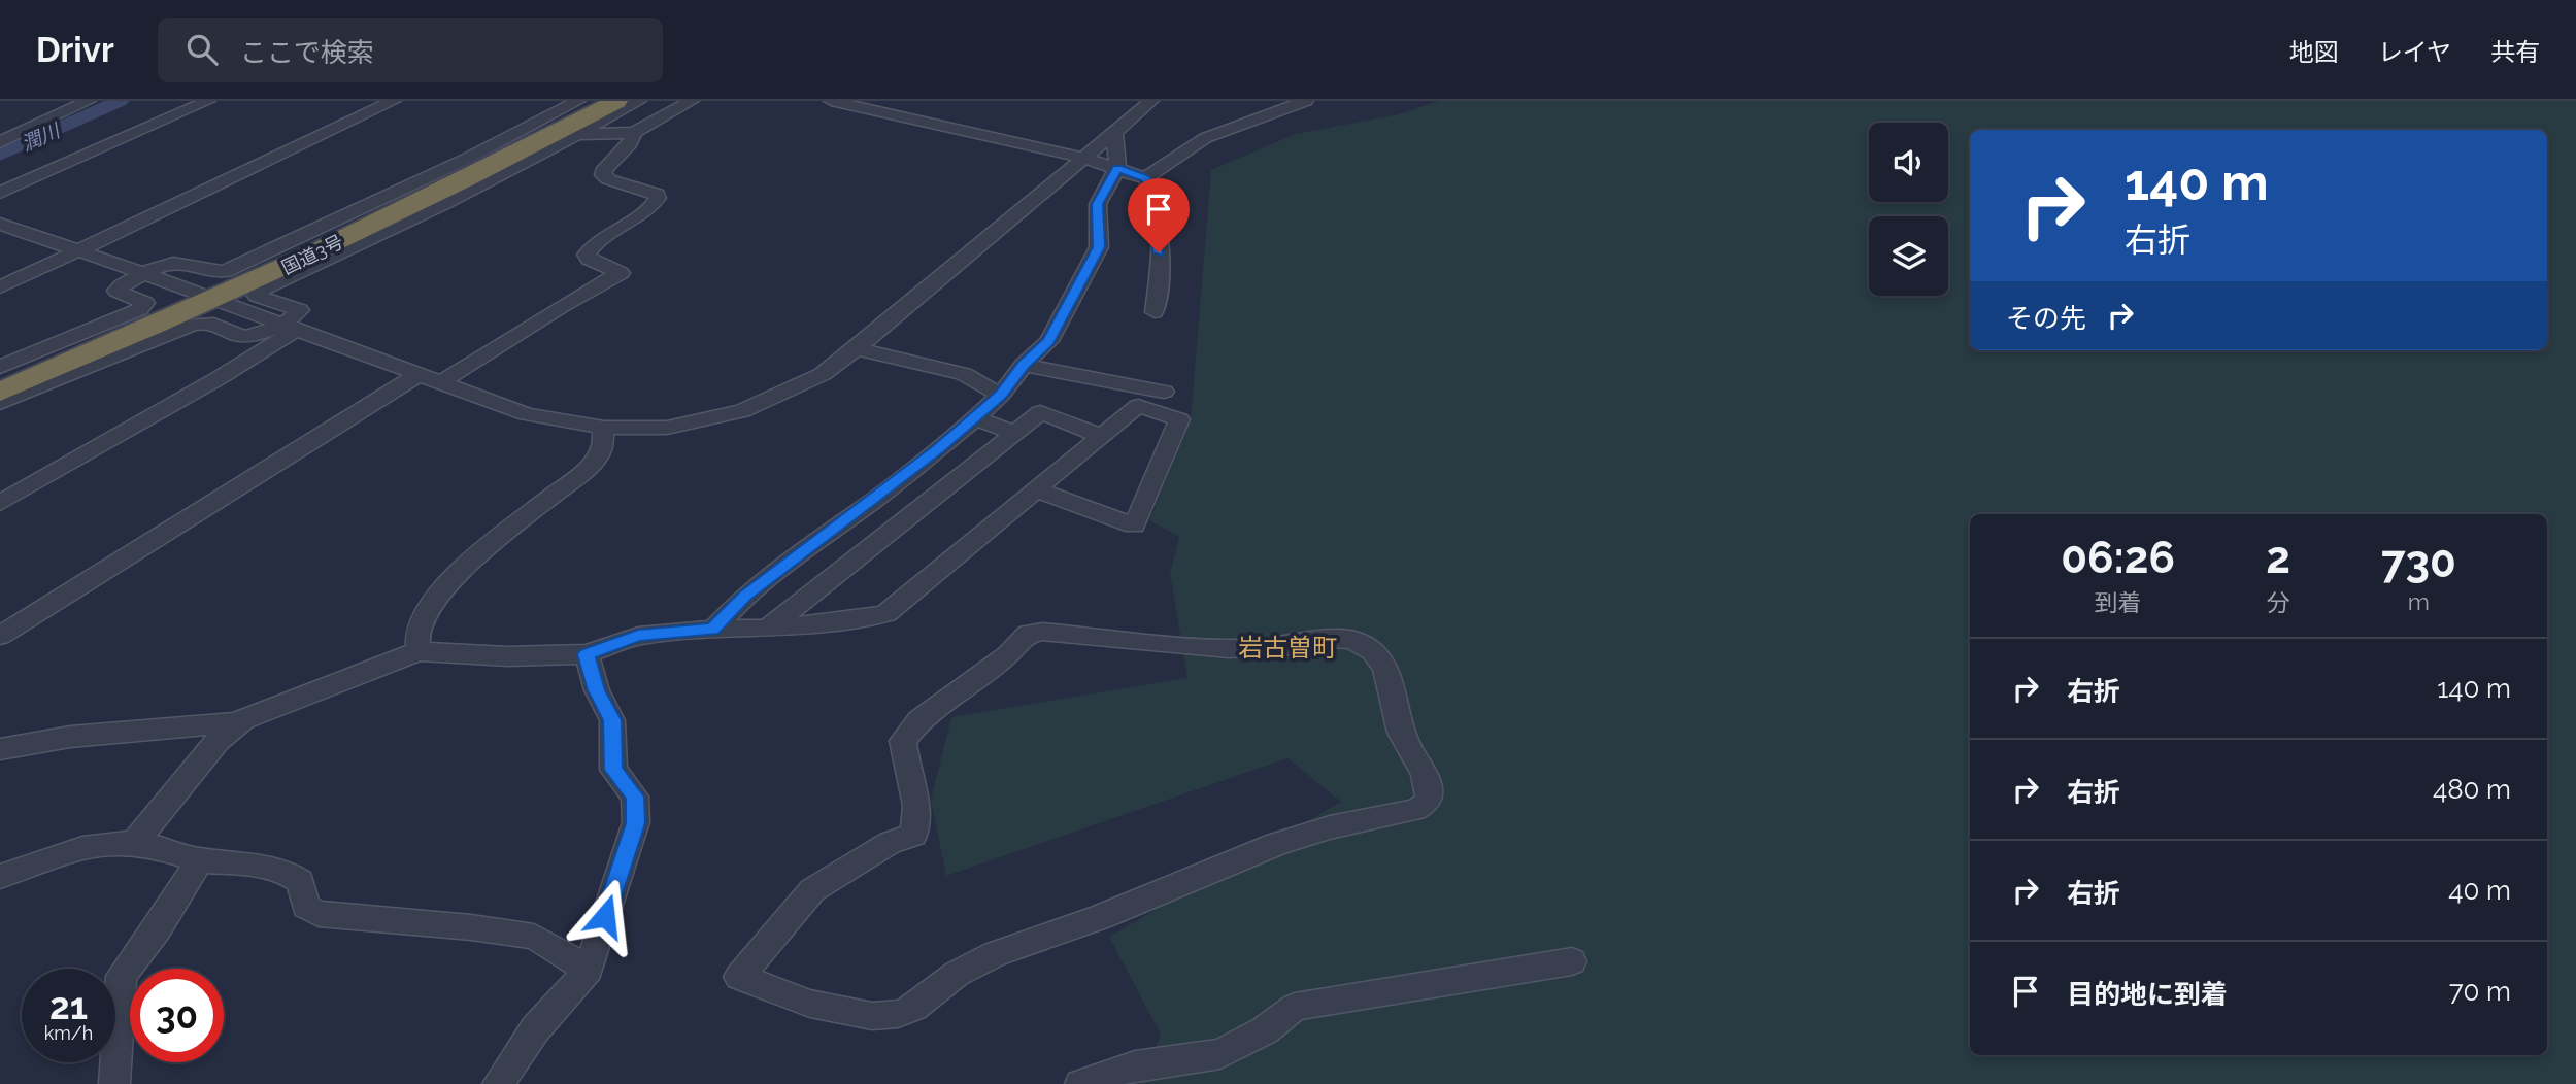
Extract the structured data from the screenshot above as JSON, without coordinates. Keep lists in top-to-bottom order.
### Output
{
  "streets": {
    "highway": ["国道3号"]
  },
  "districts": ["岩古曽町"],
  "water": ["潤川"],
  "page": {
    "header": "Drivr",
    "search": "ここで検索",
    "nav": ["地図", "レイヤ", "共有"],
    "turn": ["140 m", "右折"],
    "then": "その先",
    "eta": [
      "06:26",
      "到着",
      "2",
      "分",
      "730",
      "m"
    ],
    "list": [
      {
        "name": "右折",
        "value": "140 m"
      },
      {
        "name": "右折",
        "value": "480 m"
      },
      {
        "name": "右折",
        "value": "40 m"
      },
      {
        "name": "目的地に到着",
        "value": "70 m"
      }
    ],
    "speed": "21 km/h",
    "limit": "30"
  }
}
